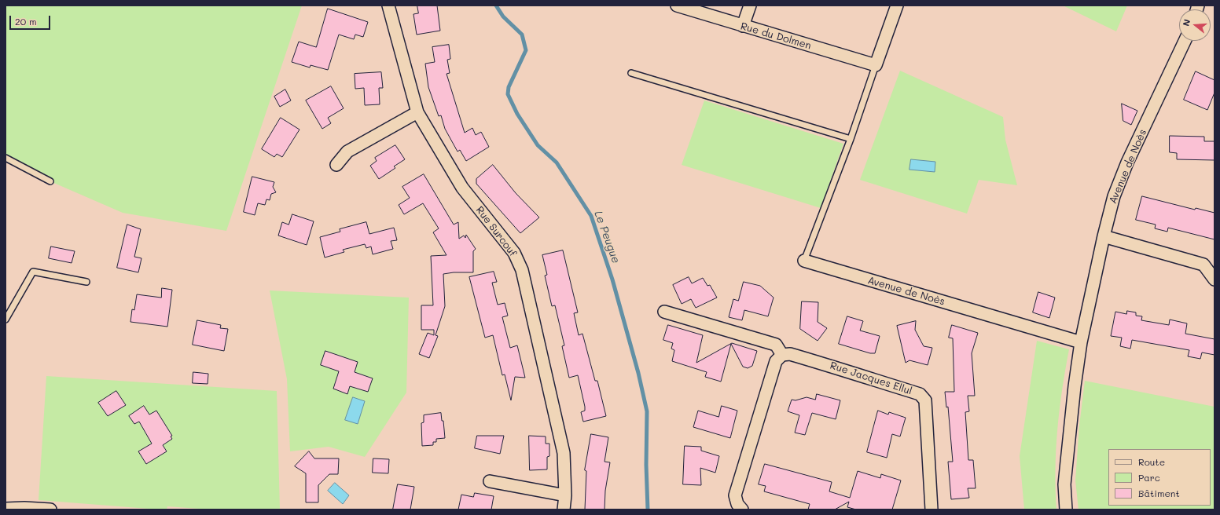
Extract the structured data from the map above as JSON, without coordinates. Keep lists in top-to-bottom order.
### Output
{
  "streets": {
    "street": [
      "Rue du Dolmen",
      "Avenue de Noès",
      "Rue Surcouf",
      "Rue Jacques Ellul"
    ]
  },
  "water": ["Le Peugue"],
  "legend": ["Route", "Parc", "Bâtiment"],
  "scale_bar": "20 m",
  "north": "left"
}
